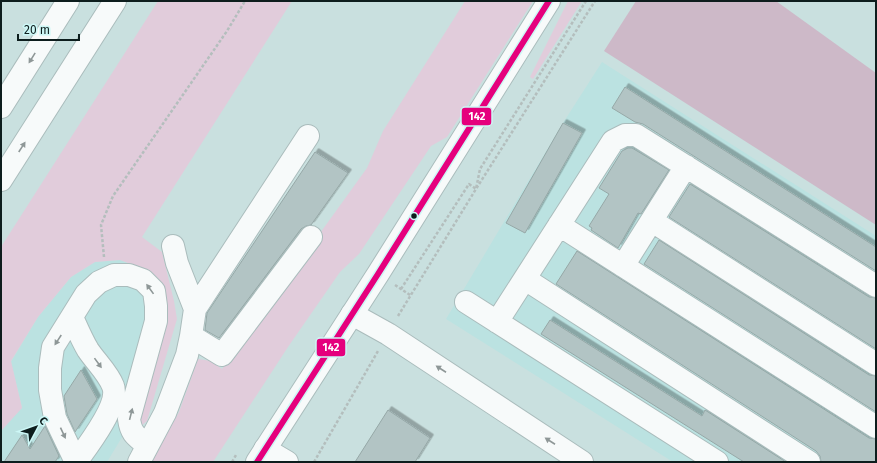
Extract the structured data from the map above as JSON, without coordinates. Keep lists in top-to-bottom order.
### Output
{
  "lines": ["transit line 142"],
  "scale_bar": "20 m",
  "north": "top right"
}
